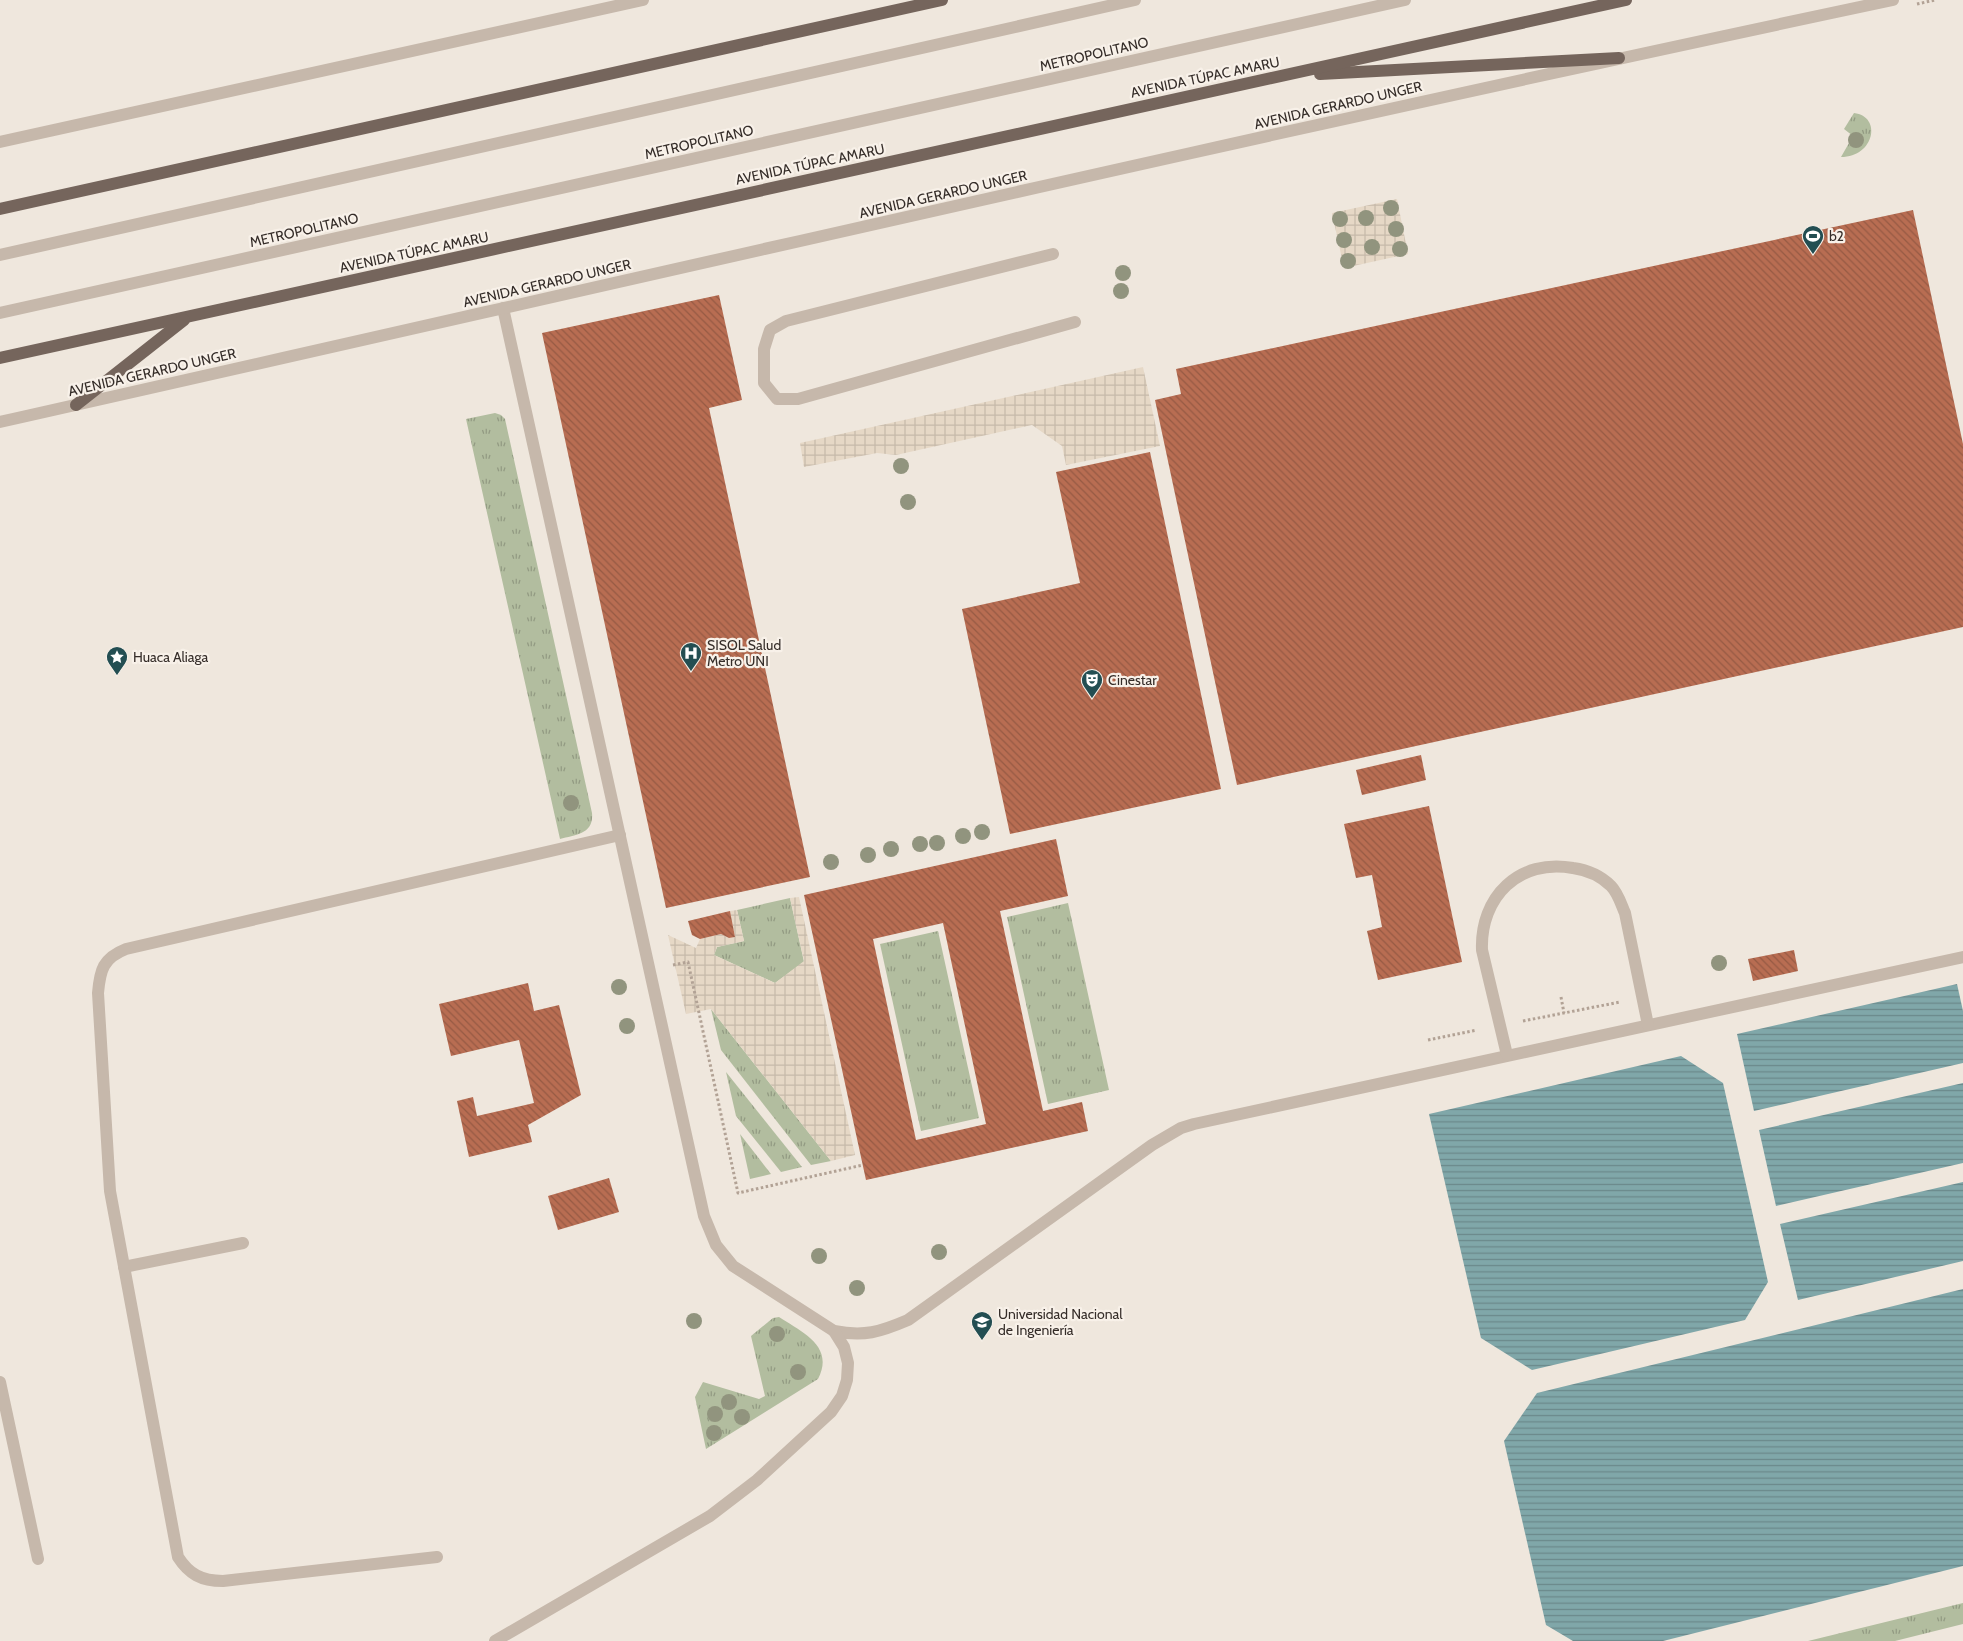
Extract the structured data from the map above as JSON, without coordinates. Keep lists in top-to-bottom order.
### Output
{
  "streets": {
    "main road": ["AVENIDA TÚPAC AMARU"],
    "street": ["METROPOLITANO", "AVENIDA GERARDO UNGER"]
  },
  "places": {
    "sports": ["b2"],
    "hospital": ["SISOL Salud Metro UNI"],
    "place": ["Huaca Aliaga"],
    "theatre": ["Cinestar"],
    "school or university": ["Universidad Nacional de Ingeniería"]
  }
}
